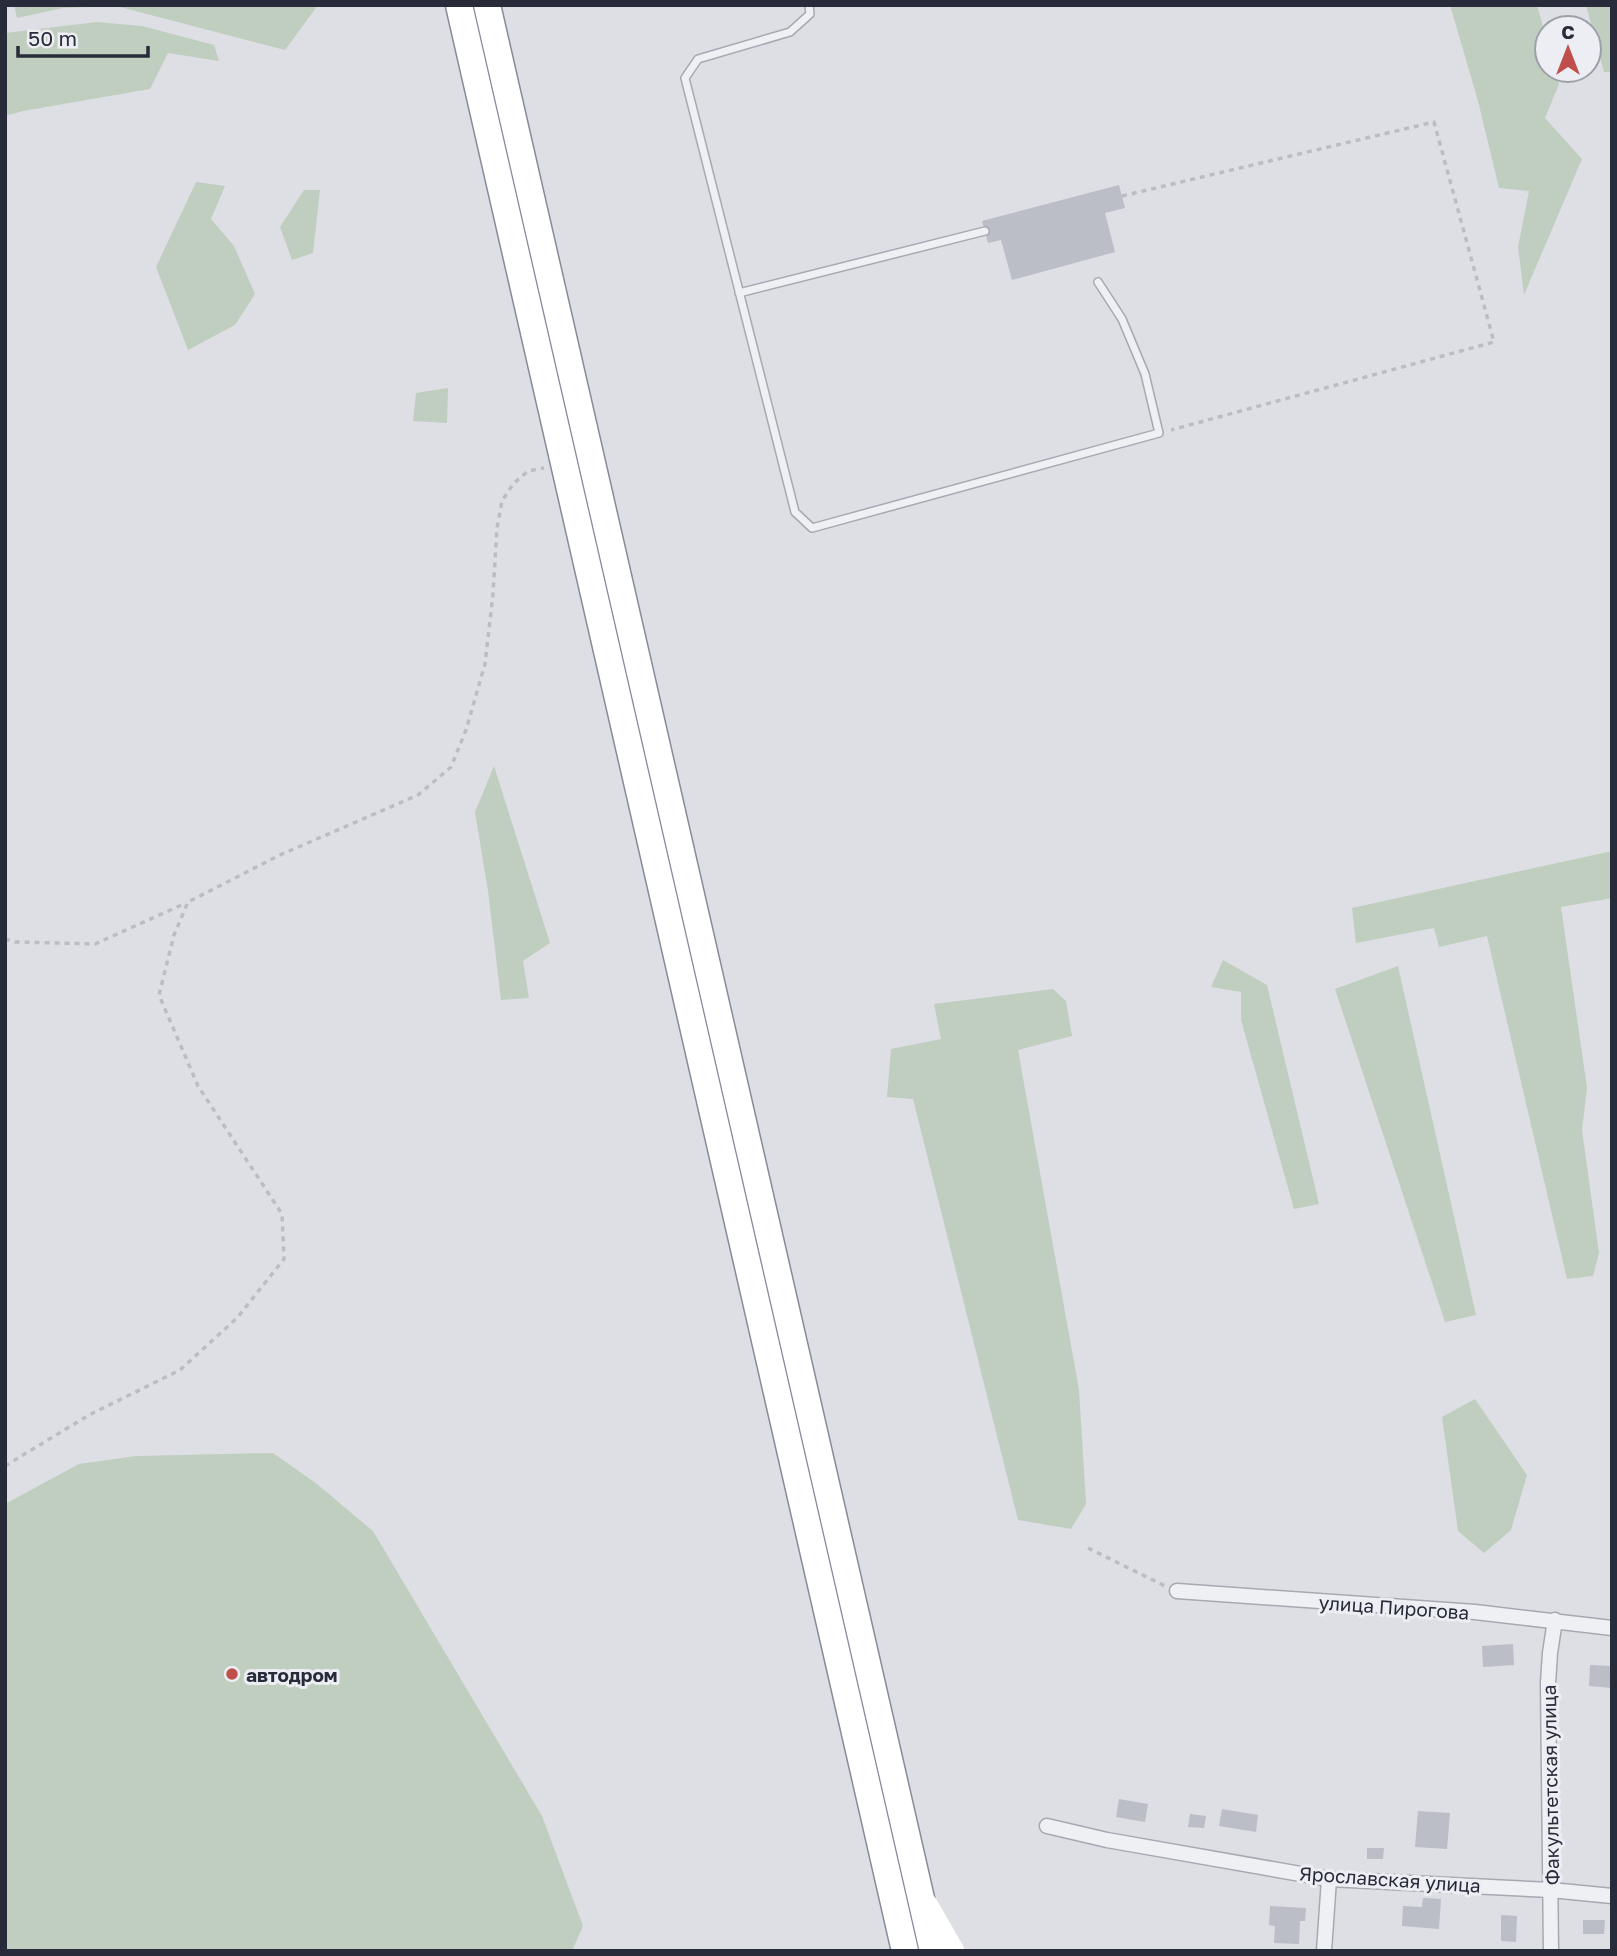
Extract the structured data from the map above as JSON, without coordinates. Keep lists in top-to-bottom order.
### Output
{
  "streets": {
    "street": ["улица Пирогова", "Факультетская улица", "Ярославская улица"]
  },
  "crossings": [
    ["улица Пирогова", "Факультетская улица"],
    ["Факультетская улица", "Ярославская улица"]
  ],
  "places": ["автодром"],
  "scale_bar": "50 m",
  "north": "top"
}
